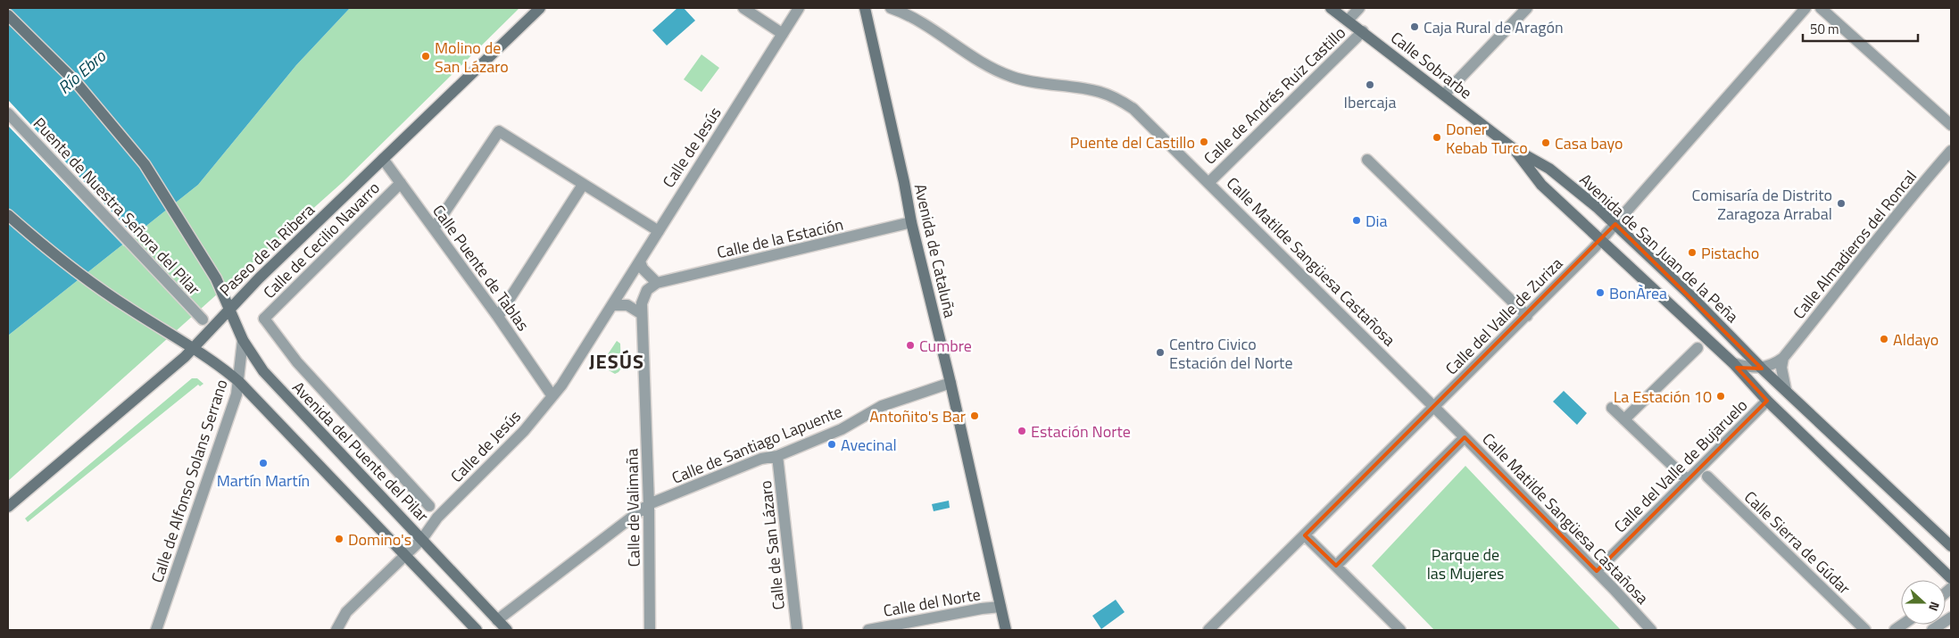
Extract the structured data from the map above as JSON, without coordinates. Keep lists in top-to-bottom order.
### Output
{
  "streets": {
    "main road": [
      "Calle Sobrarbe",
      "Puente de Nuestra Señora del Pilar",
      "Avenida de San Juan de la Peña",
      "Paseo de la Ribera",
      "Avenida de Cataluña",
      "Avenida del Puente del Pilar"
    ],
    "street": [
      "Calle de Andrés Ruiz Castillo",
      "Calle de Jesús",
      "Calle de la Estación",
      "Calle de Cecilio Navarro",
      "Calle Almadieros del Roncal",
      "Calle Matilde Sangüesa Castañosa",
      "Calle Puente de Tablas",
      "Calle del Valle de Zuriza",
      "Calle de Santiago Lapuente",
      "Calle del Valle de Bujaruelo",
      "Calle de Alfonso Solans Serrano",
      "Calle de Valimaña",
      "Calle Sierra de Gúdar",
      "Calle de San Lázaro",
      "Calle del Norte"
    ]
  },
  "crossings": [
    ["Calle Sobrarbe", "Calle de Andrés Ruiz Castillo"],
    ["Calle Sobrarbe", "Avenida de San Juan de la Peña"],
    ["Calle de Andrés Ruiz Castillo", "Calle Matilde Sangüesa Castañosa"],
    ["Calle de Jesús", "Calle Puente de Tablas"],
    ["Calle de Jesús", "Avenida del Puente del Pilar"],
    ["Puente de Nuestra Señora del Pilar", "Avenida del Puente del Pilar"],
    ["Calle de la Estación", "Avenida de Cataluña"],
    ["Calle de Cecilio Navarro", "Calle Puente de Tablas"],
    ["Calle de Cecilio Navarro", "Avenida del Puente del Pilar"],
    ["Calle Almadieros del Roncal", "Avenida de San Juan de la Peña"],
    ["Avenida de San Juan de la Peña", "Calle del Valle de Zuriza"],
    ["Paseo de la Ribera", "Calle Puente de Tablas"],
    ["Paseo de la Ribera", "Avenida del Puente del Pilar"],
    ["Avenida de Cataluña", "Calle de Santiago Lapuente"],
    ["Avenida de Cataluña", "Calle del Norte"],
    ["Calle Matilde Sangüesa Castañosa", "Calle del Valle de Zuriza"],
    ["Calle Matilde Sangüesa Castañosa", "Calle del Valle de Bujaruelo"],
    ["Calle de Santiago Lapuente", "Avenida del Puente del Pilar"],
    ["Calle de Santiago Lapuente", "Calle de Valimaña"],
    ["Calle de Santiago Lapuente", "Calle de San Lázaro"],
    ["Avenida del Puente del Pilar", "Calle de Alfonso Solans Serrano"]
  ],
  "districts": ["JESÚS"],
  "water": ["Río Ebro"],
  "parks": ["Parque de las Mujeres"],
  "places": [
    "Caja Rural de Aragón",
    "Molino de San Lázaro",
    "Ibercaja",
    "Doner Kebab Turco",
    "Puente del Castillo",
    "Casa bayo",
    "Comisaría de Distrito Zaragoza Arrabal",
    "Dia",
    "Pistacho",
    "BonÀrea",
    "Aldayo",
    "Cumbre",
    "Centro Civico Estación del Norte",
    "La Estación 10",
    "Antoñito's Bar",
    "Estación Norte",
    "Avecinal",
    "Martín Martín",
    "Domino's"
  ],
  "scale_bar": "50 m",
  "north": "right"
}
